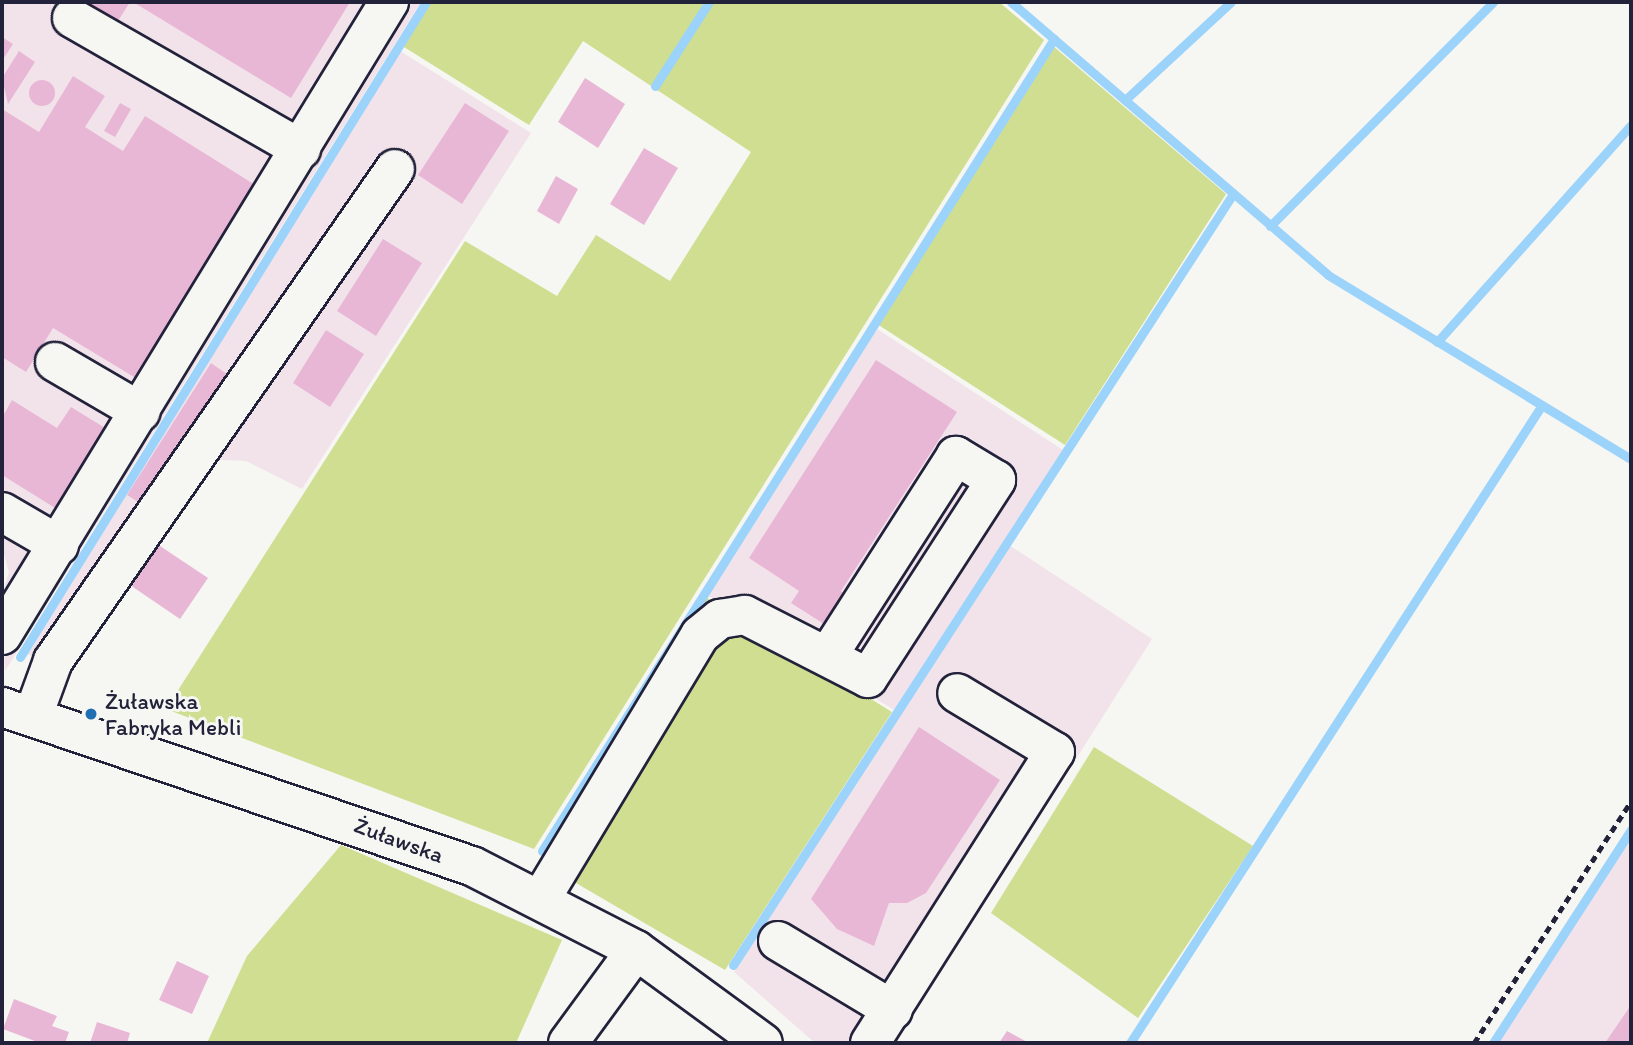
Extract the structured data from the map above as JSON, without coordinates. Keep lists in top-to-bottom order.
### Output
{
  "streets": {
    "street": ["Żuławska"]
  },
  "places": ["Żuławska Fabryka Mebli"]
}
